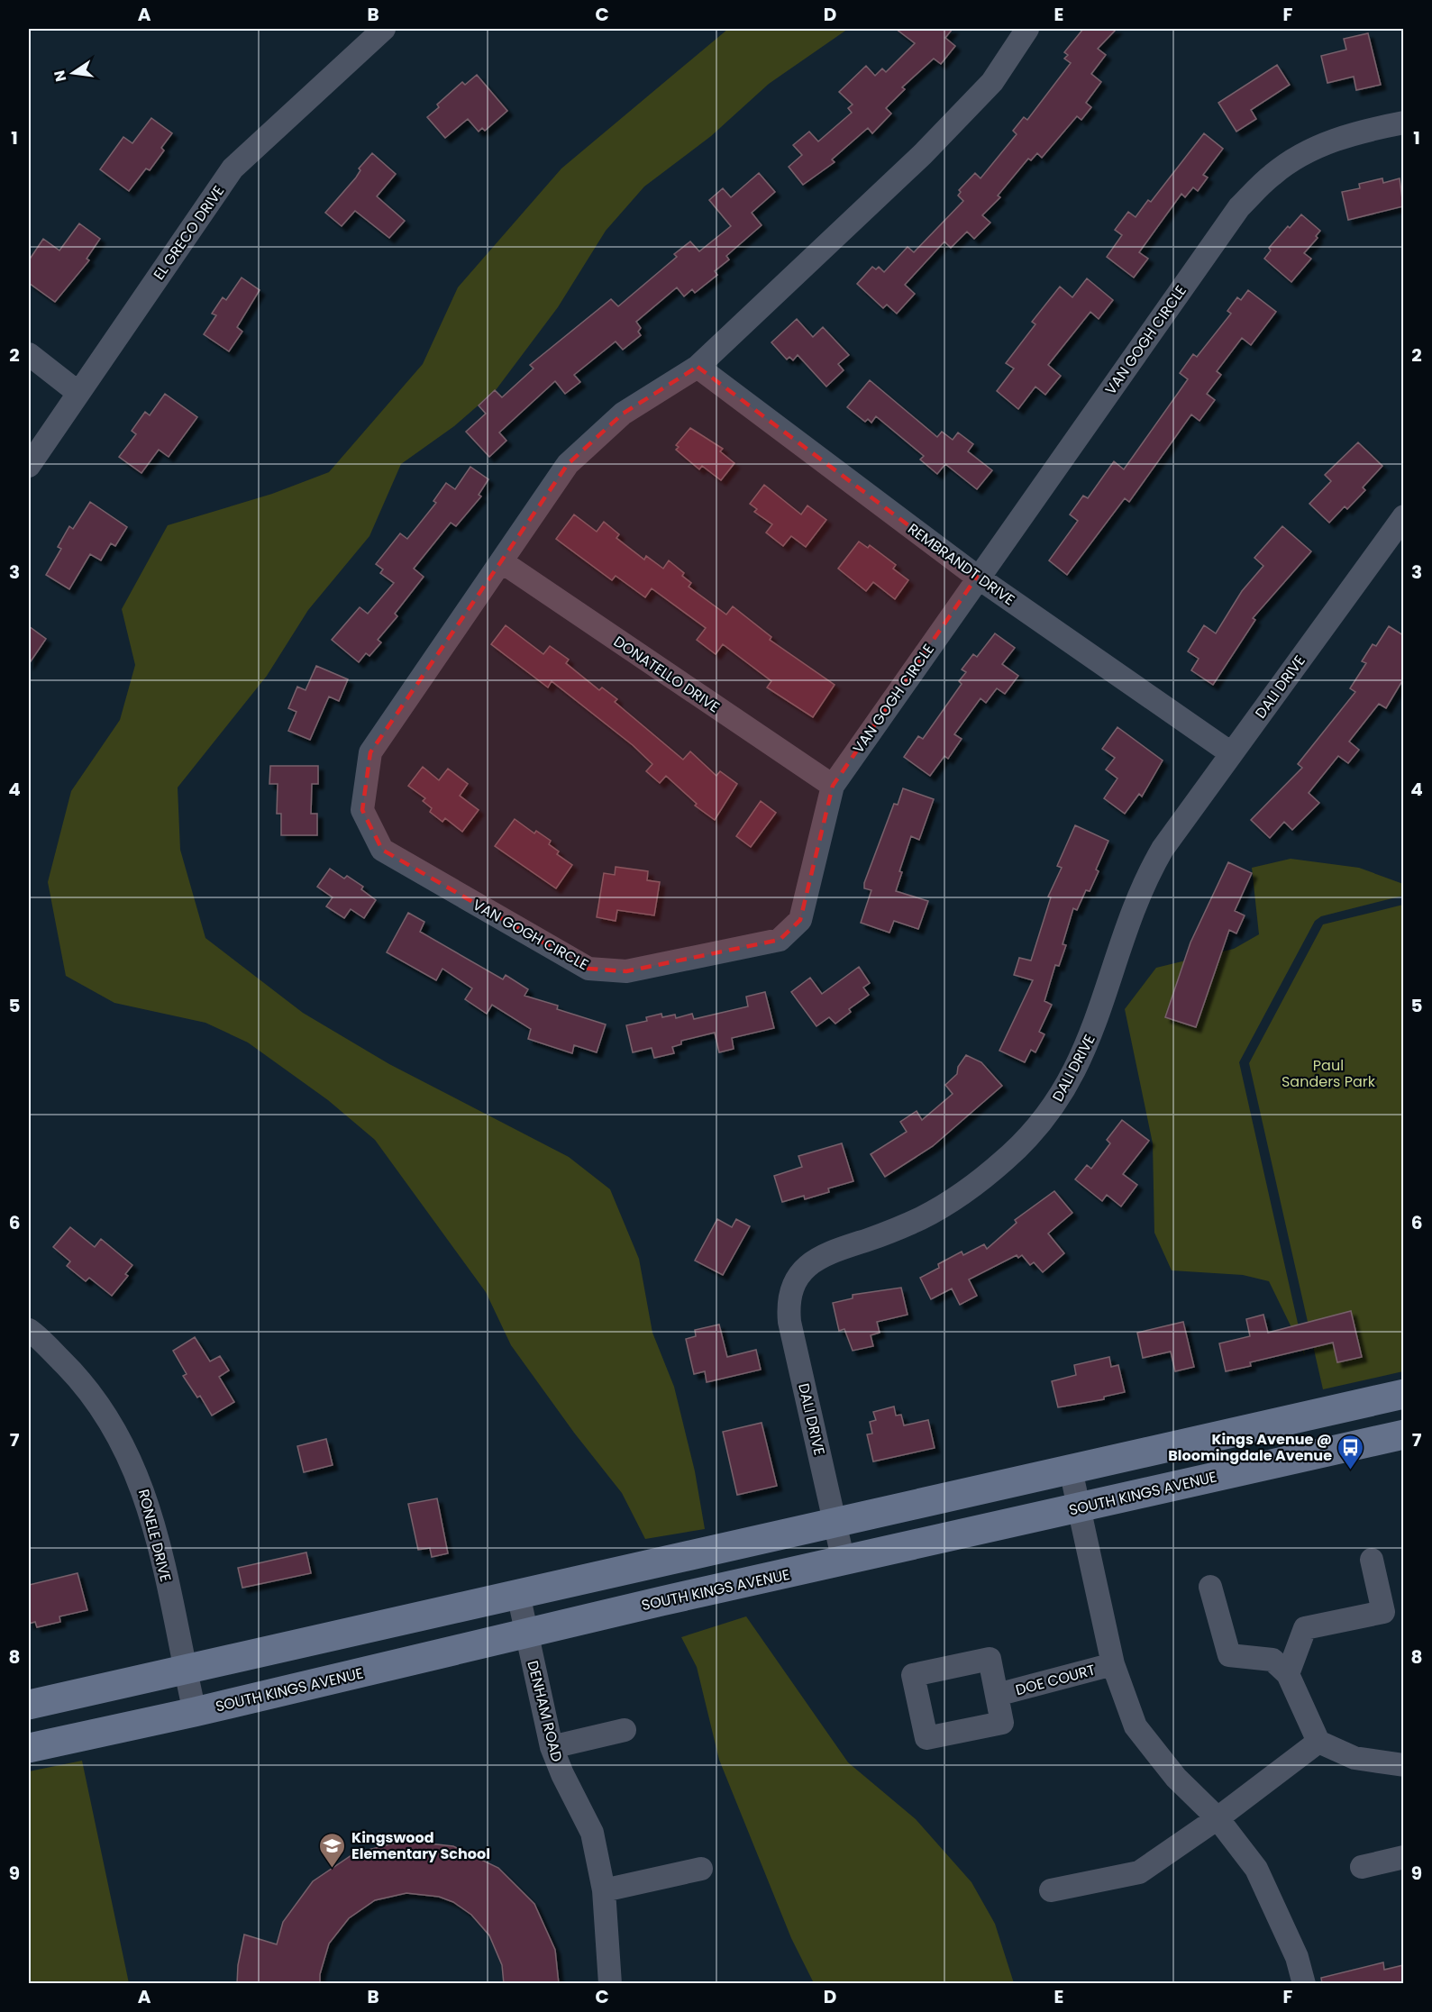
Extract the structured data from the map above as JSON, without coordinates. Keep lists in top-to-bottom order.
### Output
{
  "streets": {
    "main road": ["SOUTH KINGS AVENUE"],
    "street": [
      "EL GRECO DRIVE",
      "VAN GOGH CIRCLE",
      "REMBRANDT DRIVE",
      "DONATELLO DRIVE",
      "DALI DRIVE",
      "RONELE DRIVE",
      "DOE COURT",
      "DENHAM ROAD"
    ]
  },
  "crossings": [
    ["VAN GOGH CIRCLE", "REMBRANDT DRIVE"],
    ["VAN GOGH CIRCLE", "DONATELLO DRIVE"],
    ["REMBRANDT DRIVE", "DALI DRIVE"],
    ["DALI DRIVE", "SOUTH KINGS AVENUE"],
    ["SOUTH KINGS AVENUE", "RONELE DRIVE"],
    ["SOUTH KINGS AVENUE", "DENHAM ROAD"]
  ],
  "parks": ["Paul Sanders Park"],
  "places": {
    "bus stop": ["Kings Avenue @ Bloomingdale Avenue"],
    "school or university": ["Kingswood Elementary School"]
  },
  "north": "left",
  "grid": {
    "columns": [
      "A",
      "B",
      "C",
      "D",
      "E",
      "F"
    ],
    "rows": [
      "1",
      "2",
      "3",
      "4",
      "5",
      "6",
      "7",
      "8",
      "9"
    ]
  }
}
